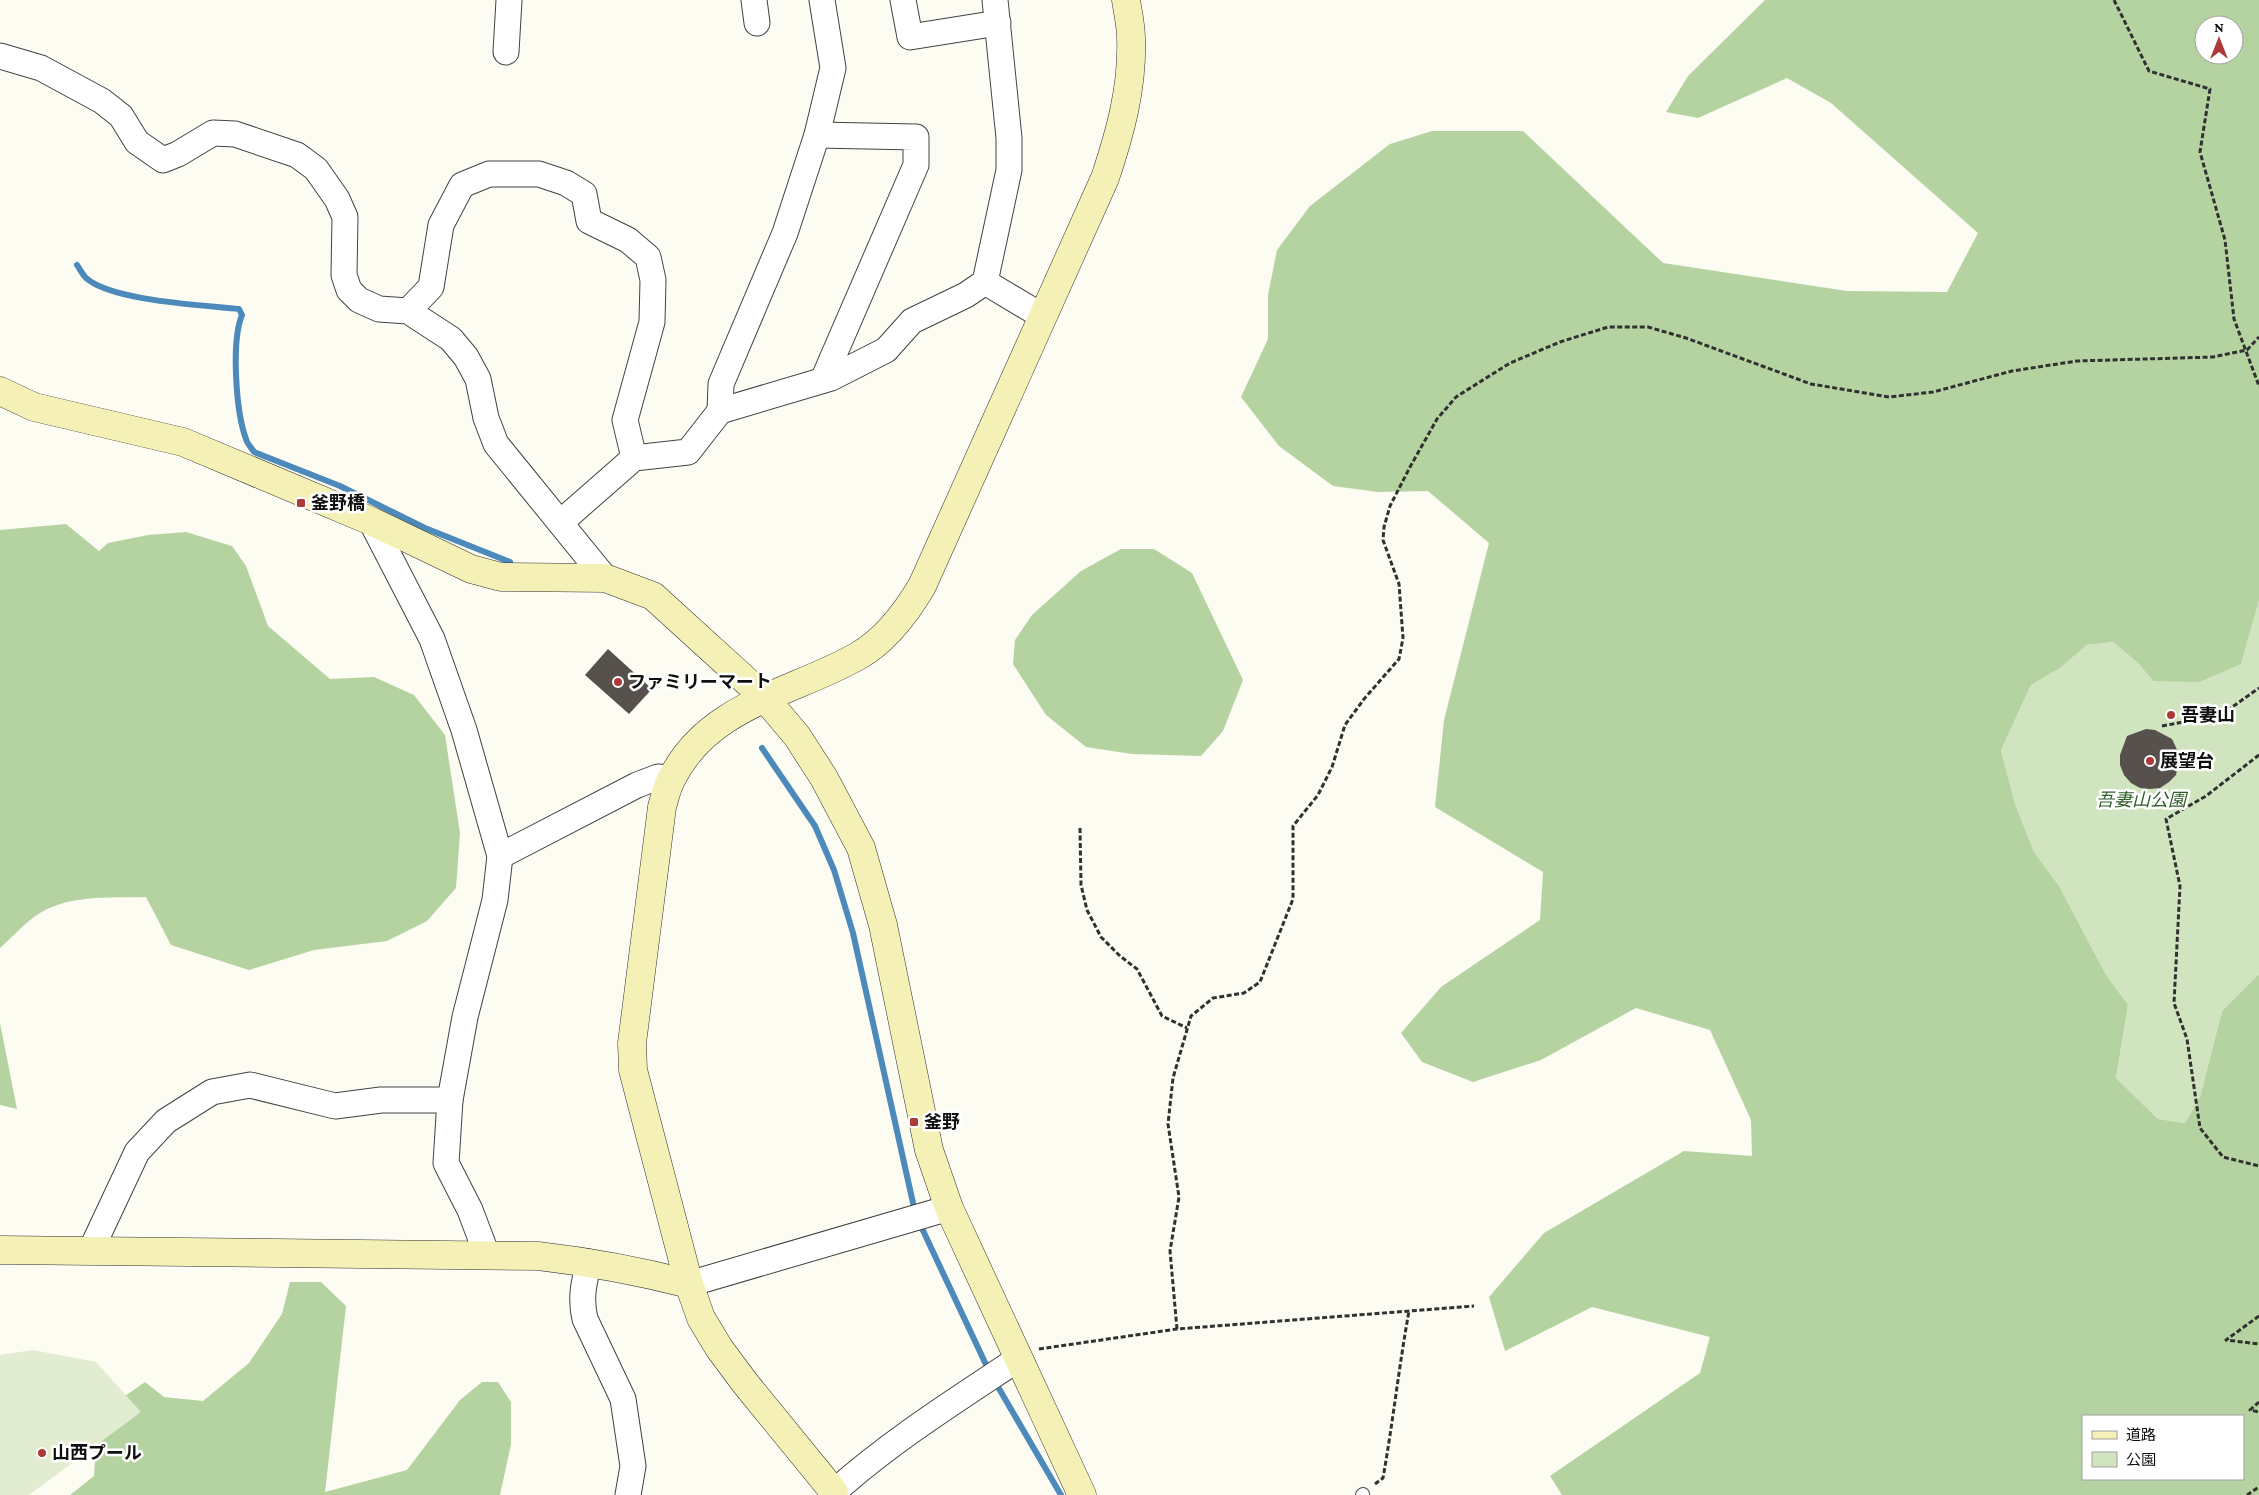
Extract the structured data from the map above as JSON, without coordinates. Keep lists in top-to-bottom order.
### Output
{
  "parks": ["吾妻山公園"],
  "places": {
    "transit": ["釜野橋", "釜野"],
    "other": [
      "ファミリーマート",
      "吾妻山",
      "展望台",
      "山西プール"
    ]
  },
  "legend": ["道路", "公園"],
  "north": "top"
}
